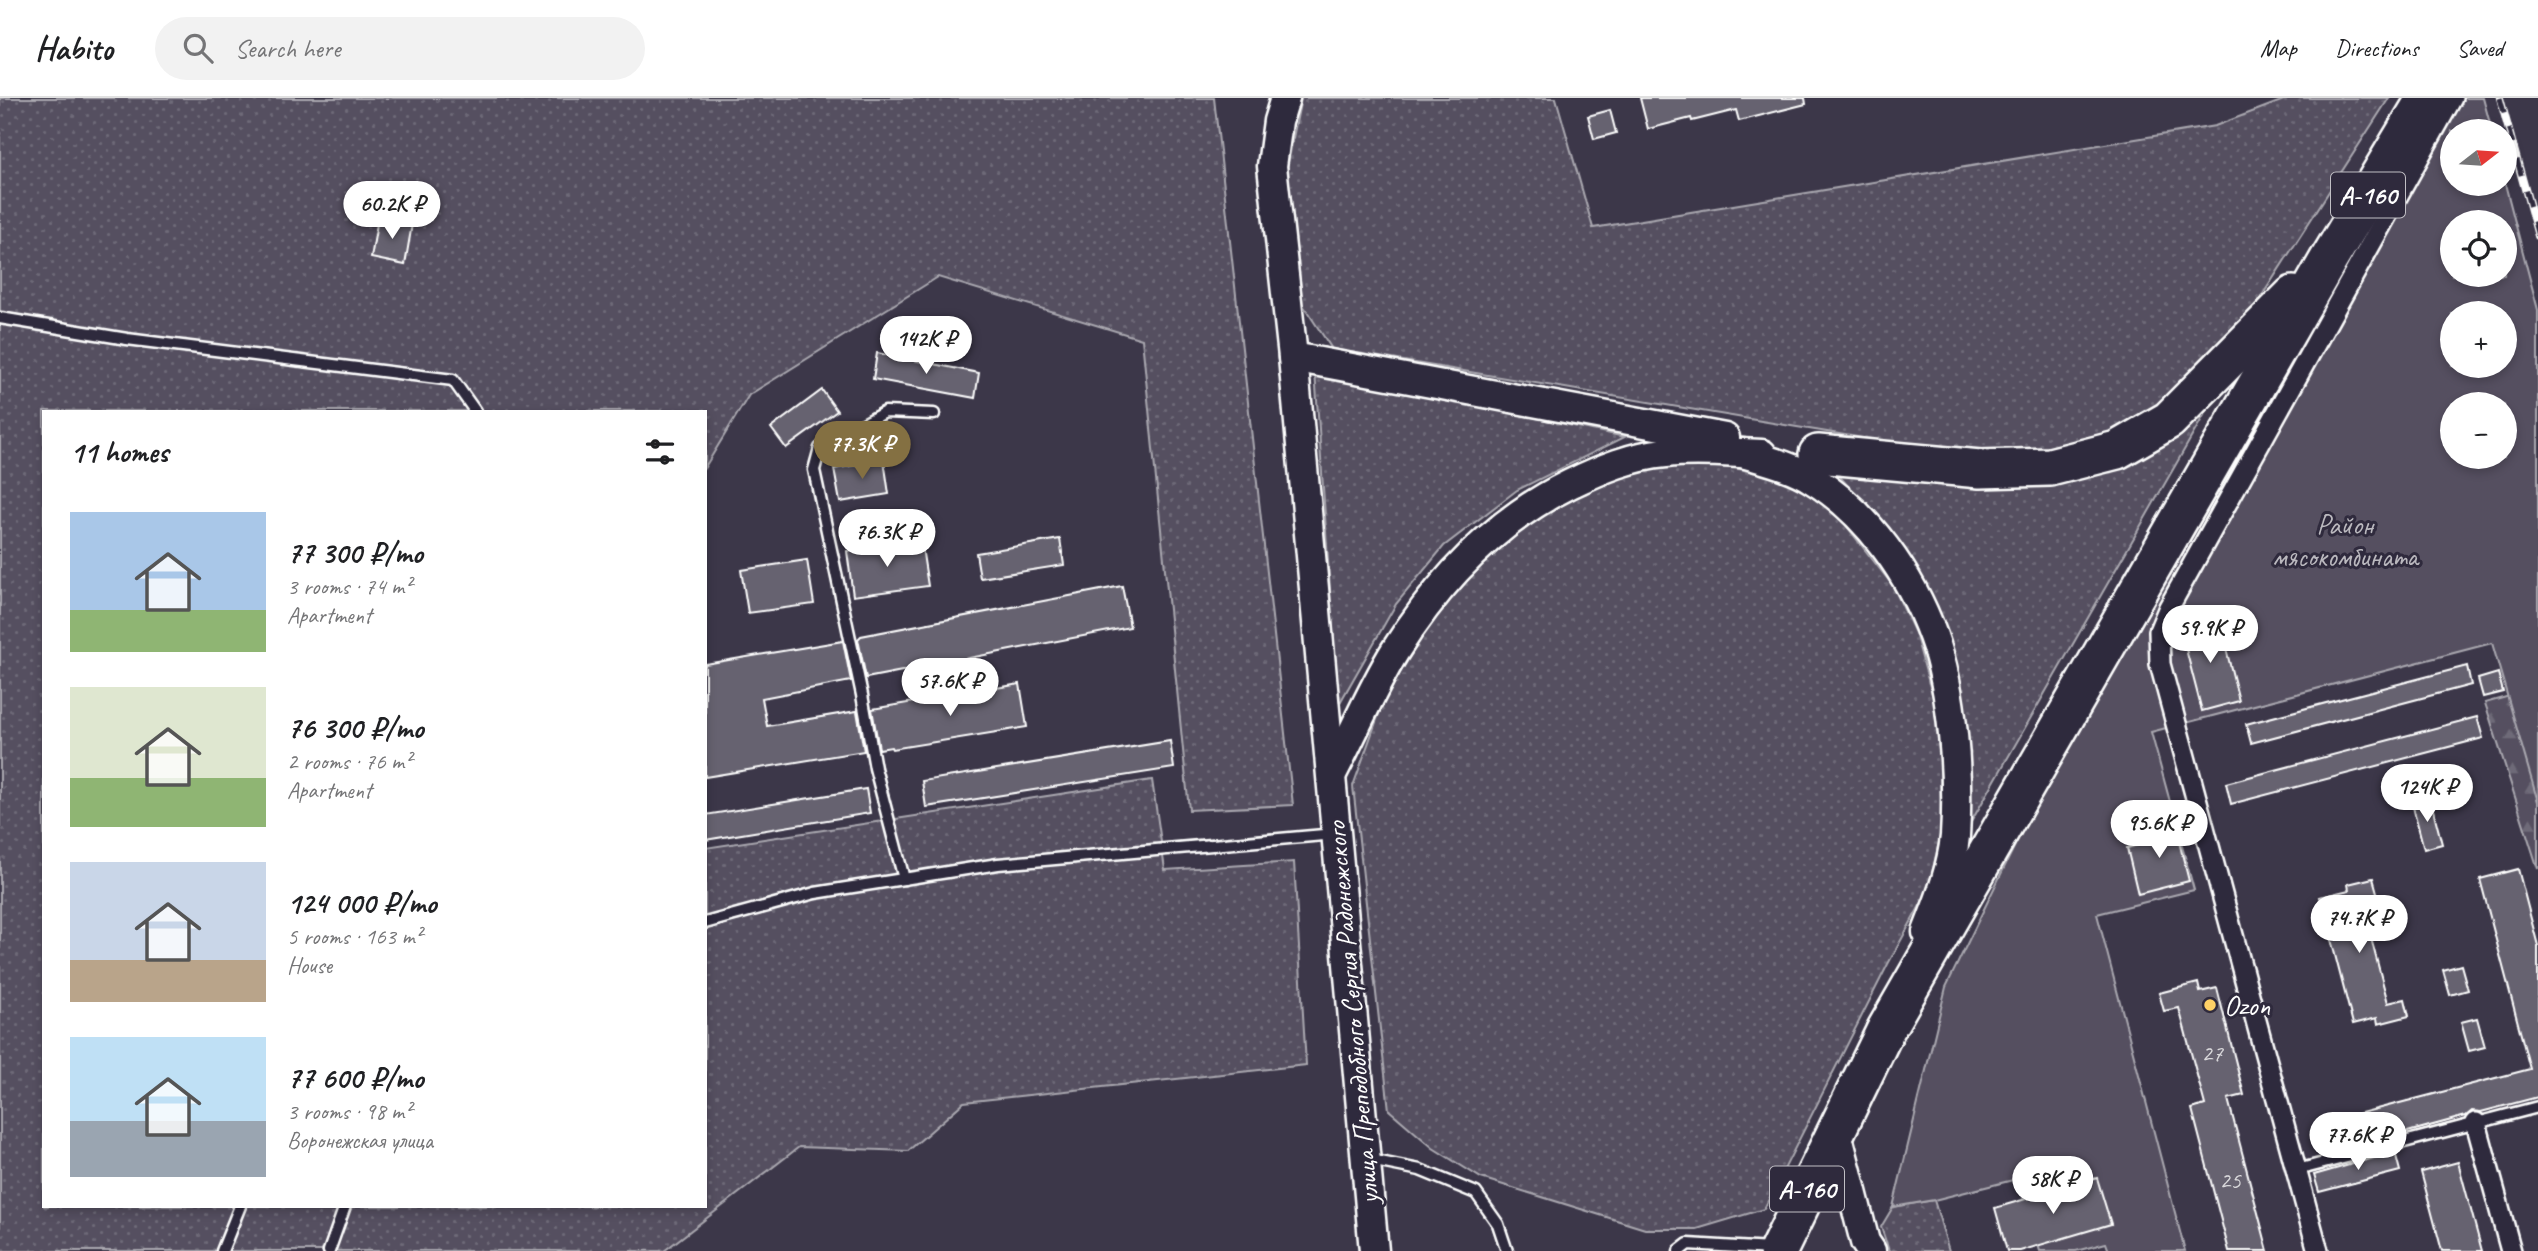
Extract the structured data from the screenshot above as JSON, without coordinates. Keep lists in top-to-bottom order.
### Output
{
  "streets": {
    "highway": ["А-160"],
    "main road": ["улица Преподобного Сергия Радонежского"]
  },
  "parks": ["Район мясокомбината"],
  "places": ["Ozon"],
  "house_numbers": ["27", "25"],
  "north": "right",
  "page": {
    "header": "Habito",
    "search": "Search here",
    "nav": ["Map", "Directions", "Saved"],
    "map_buttons": ["+", "−"],
    "price": [
      "60.2K ₽",
      "142K ₽",
      "77.3K ₽",
      "76.3K ₽",
      "59.9K ₽",
      "57.6K ₽",
      "124K ₽",
      "95.6K ₽",
      "74.7K ₽",
      "77.6K ₽",
      "58K ₽"
    ],
    "heading": "11 homes",
    "list": [
      {
        "name": "77 300 ₽/mo",
        "note": "3 rooms · 74 m² · Apartment"
      },
      {
        "name": "76 300 ₽/mo",
        "note": "2 rooms · 76 m² · Apartment"
      },
      {
        "name": "124 000 ₽/mo",
        "note": "5 rooms · 163 m² · House"
      },
      {
        "name": "77 600 ₽/mo",
        "note": "3 rooms · 98 m² · Воронежская улица"
      }
    ]
  }
}
